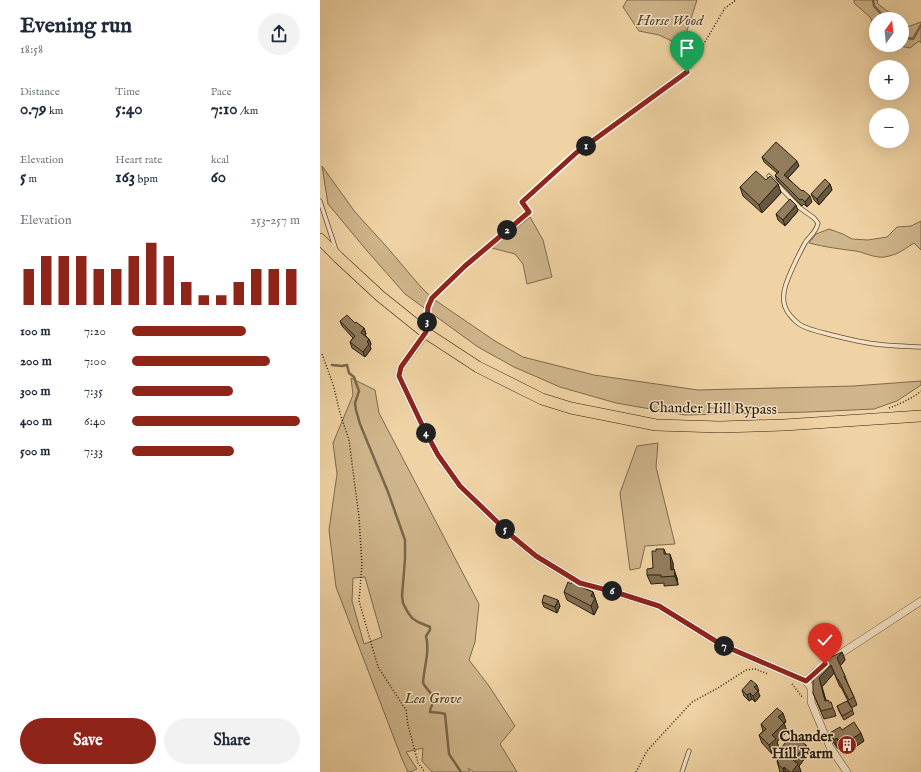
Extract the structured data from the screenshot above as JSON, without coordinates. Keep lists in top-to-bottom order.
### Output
{
  "streets": {
    "highway": ["Chander Hill Bypass"]
  },
  "parks": ["Horse Wood", "Lea Grove"],
  "places": {
    "building": ["Chander Hill Farm"]
  },
  "north": "top",
  "page": {
    "heading": ["Evening run", "18:58"],
    "map_buttons": ["+", "−"],
    "stats": [
      ["Distance", "0.79 km"],
      ["Time", "5:40"],
      ["Pace", "7:10 /km"],
      ["Elevation", "5 m"],
      ["Heart rate", "163 bpm"],
      ["kcal", "60"]
    ],
    "pins": [
      "1",
      "2",
      "3",
      "4",
      "5",
      "6",
      "7"
    ],
    "chart": ["Elevation", "253–257 m"],
    "list": [
      {
        "name": "100 m",
        "note": "7:20"
      },
      {
        "name": "200 m",
        "note": "7:00"
      },
      {
        "name": "300 m",
        "note": "7:35"
      },
      {
        "name": "400 m",
        "note": "6:40"
      },
      {
        "name": "500 m",
        "note": "7:33"
      }
    ],
    "buttons": ["Save", "Share"]
  }
}
